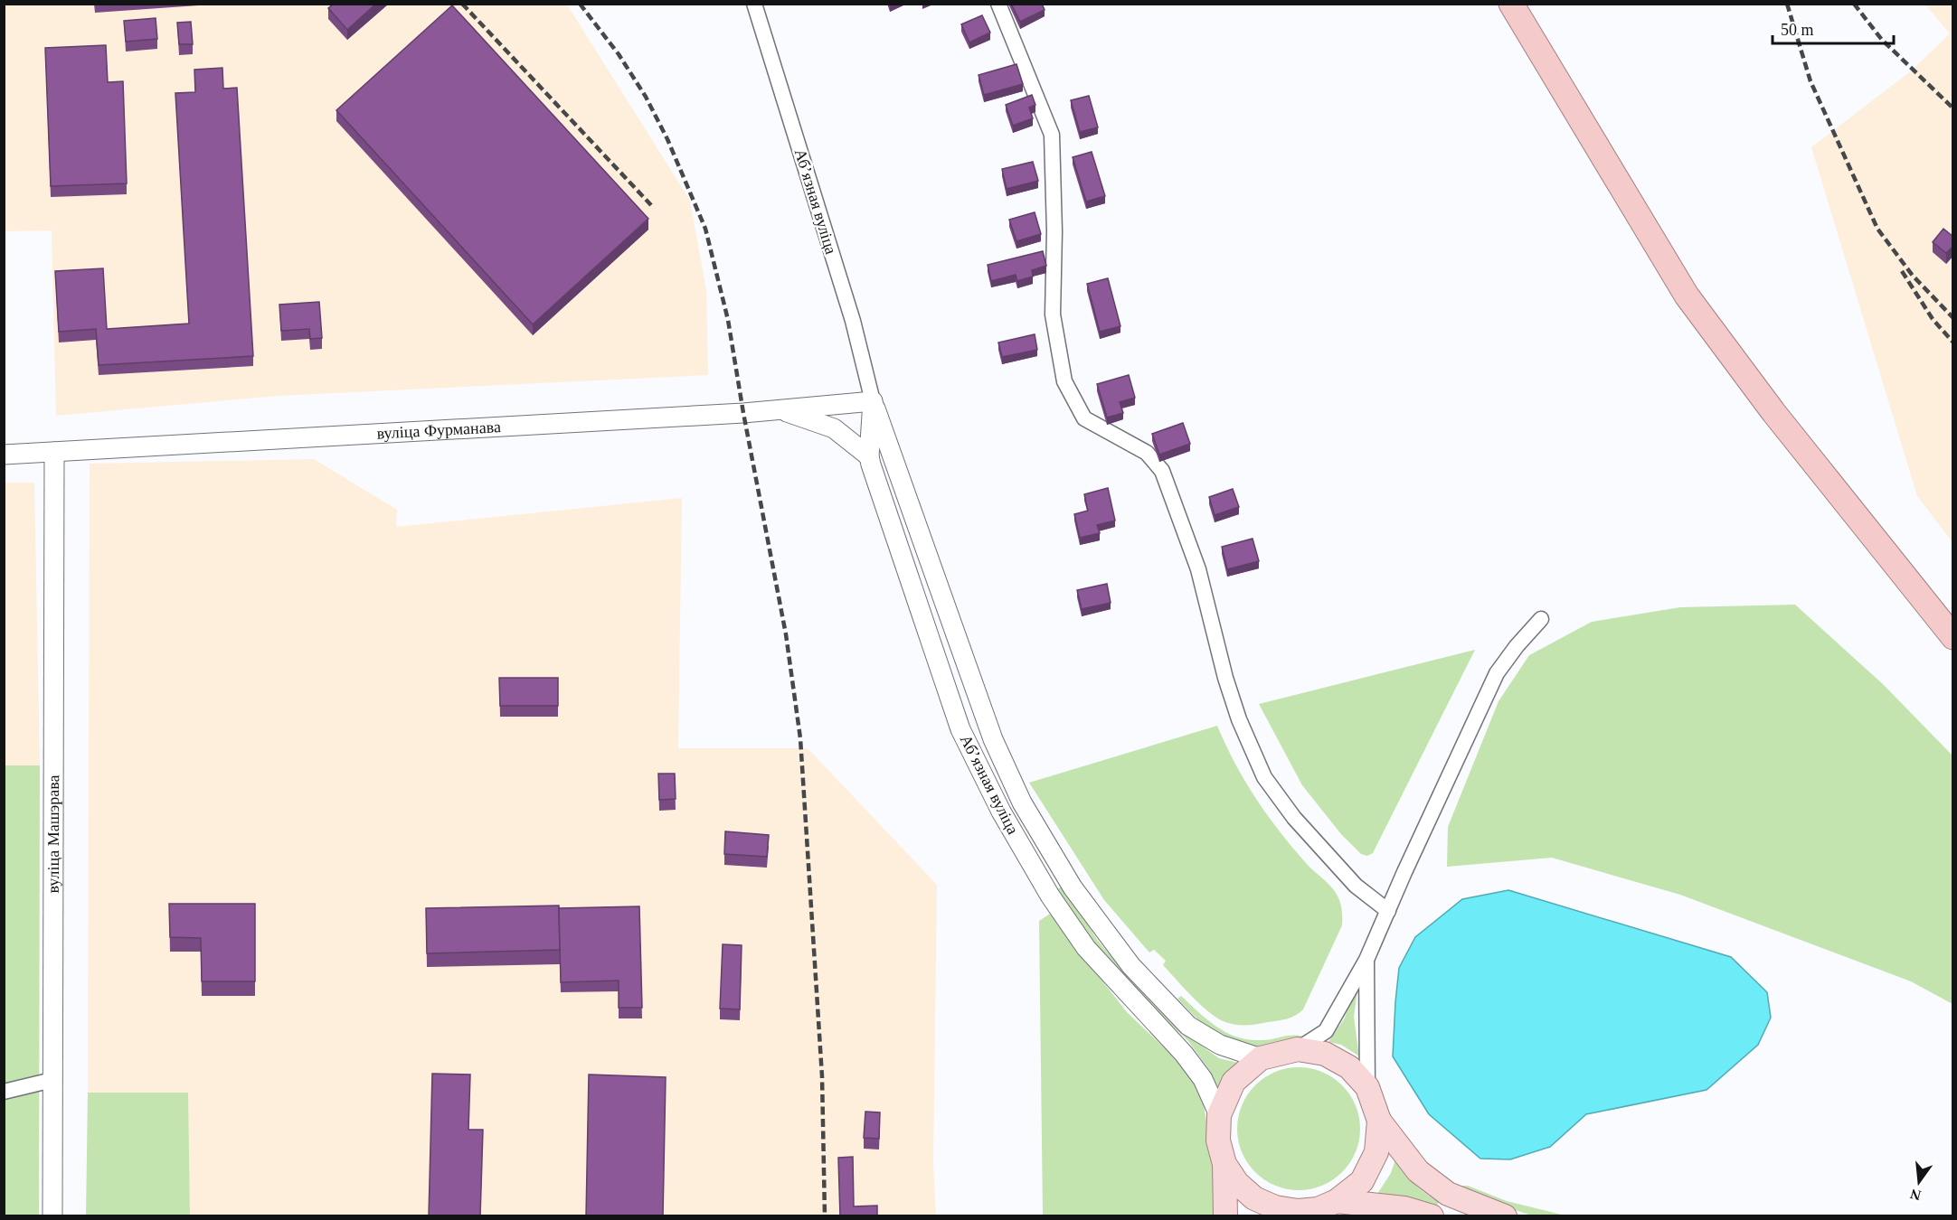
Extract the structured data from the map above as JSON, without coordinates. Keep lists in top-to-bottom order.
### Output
{
  "streets": {
    "main road": ["Абʼязная вуліца"],
    "street": ["вуліца Фурманава", "вуліца Машэрава"]
  },
  "crossings": [
    ["Абʼязная вуліца", "вуліца Фурманава"],
    ["вуліца Фурманава", "вуліца Машэрава"]
  ],
  "scale_bar": "50 m",
  "north": "bottom"
}
